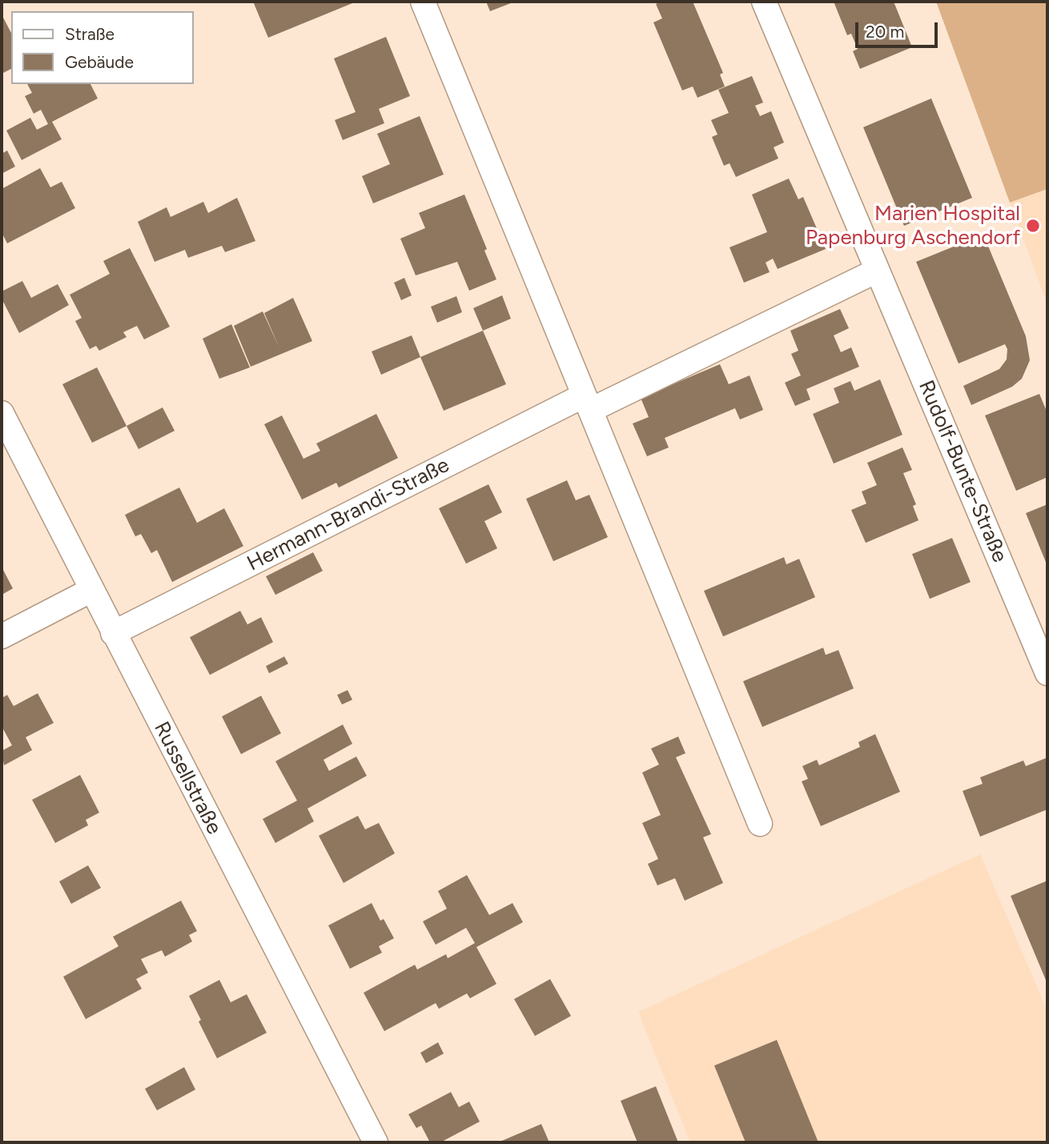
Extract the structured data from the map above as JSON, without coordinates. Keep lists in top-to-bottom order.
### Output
{
  "streets": {
    "street": ["Rudolf-Bunte-Straße", "Hermann-Brandi-Straße", "Russellstraße"]
  },
  "crossings": [
    ["Hermann-Brandi-Straße", "Russellstraße"]
  ],
  "places": ["Marien Hospital Papenburg Aschendorf"],
  "legend": ["Straße", "Gebäude"],
  "scale_bar": "20 m"
}
